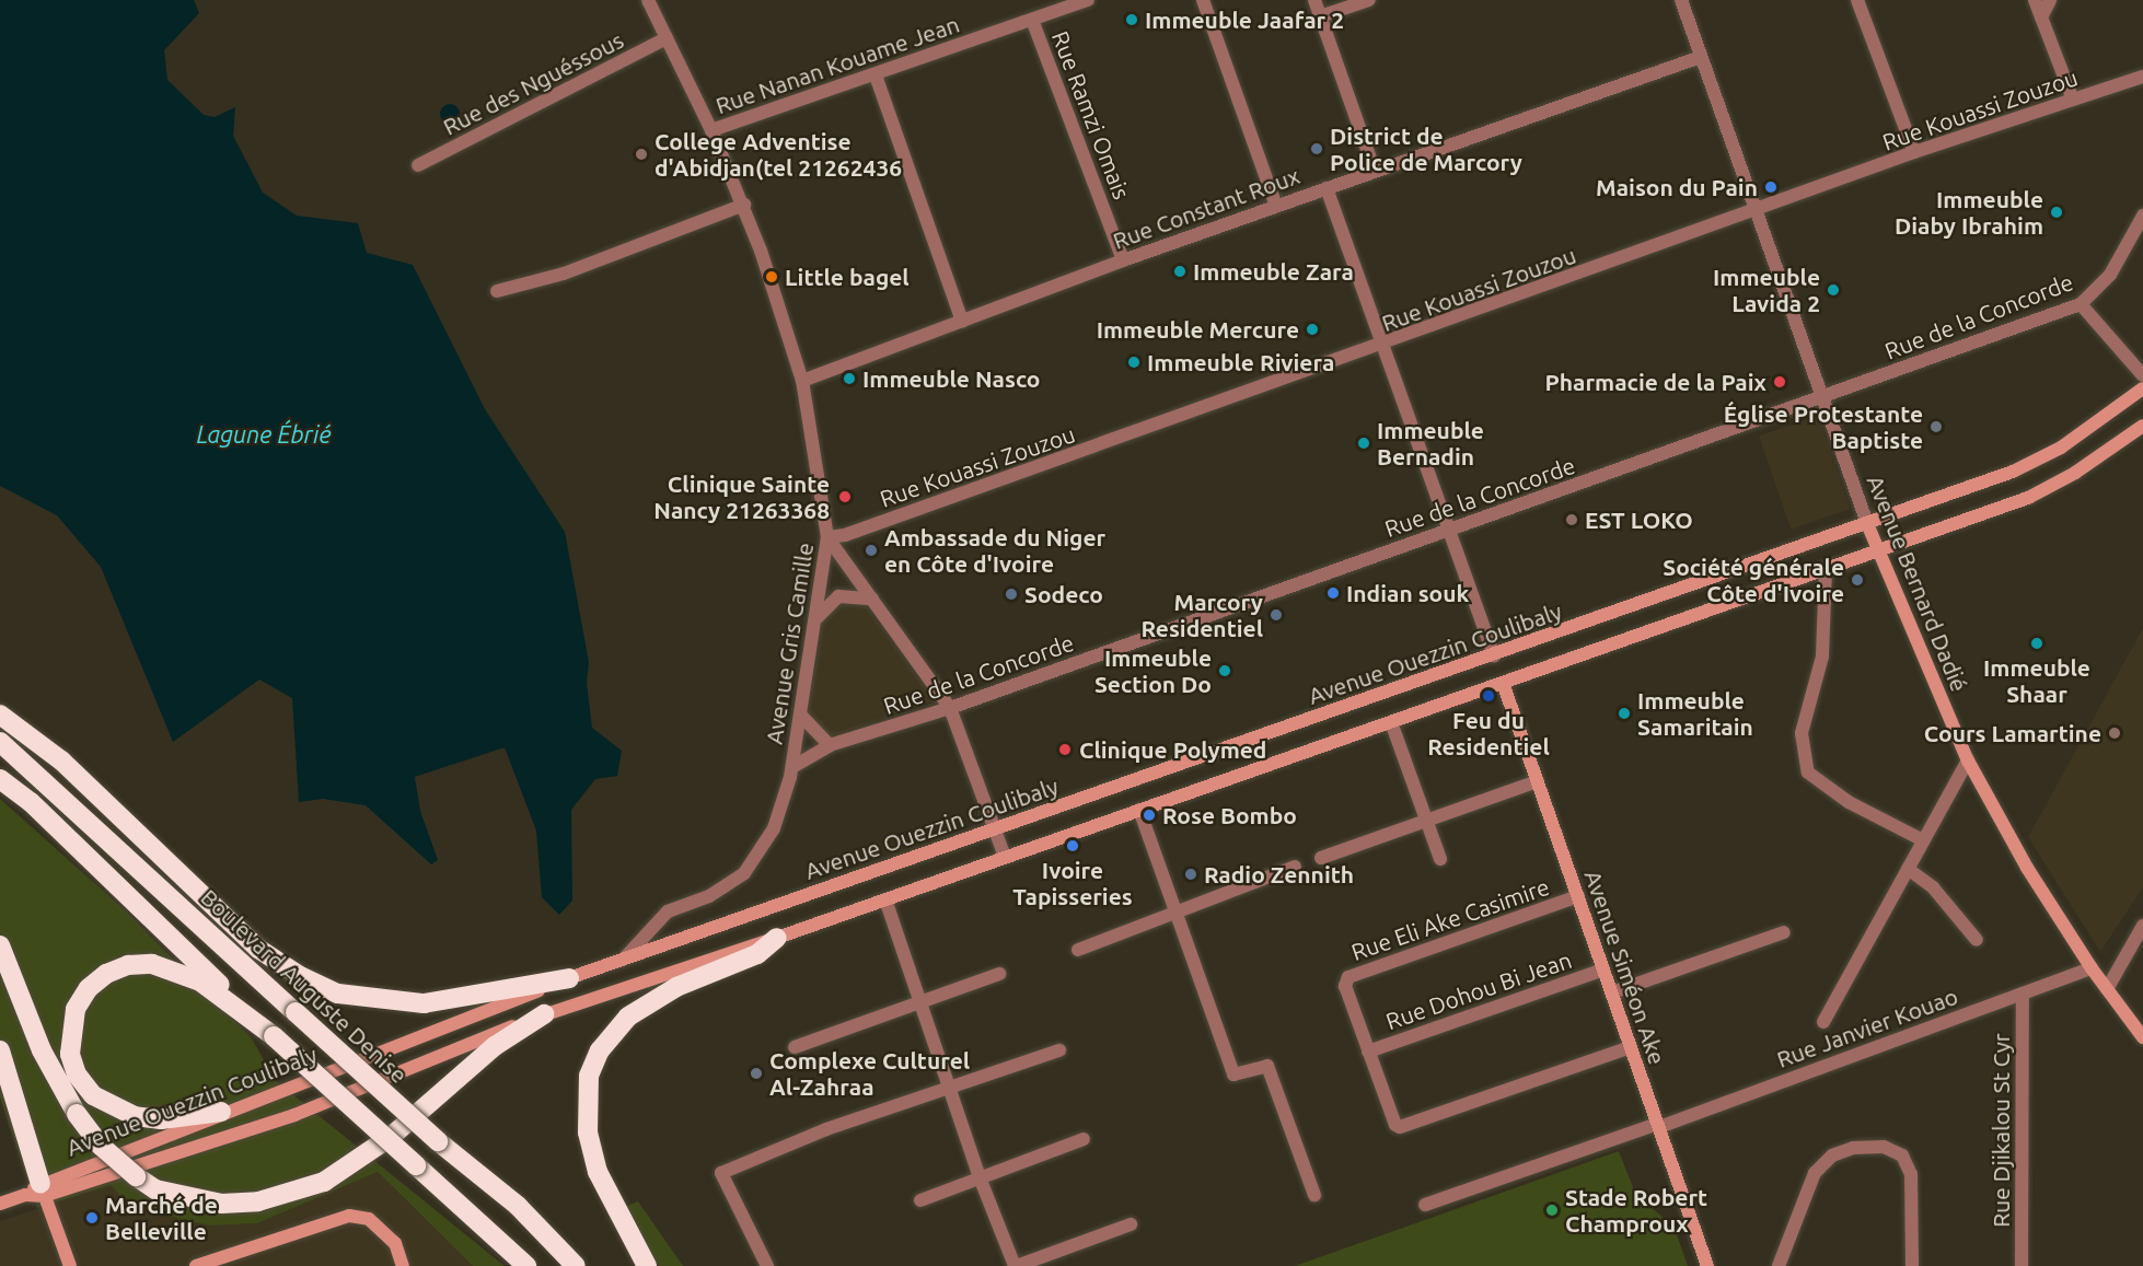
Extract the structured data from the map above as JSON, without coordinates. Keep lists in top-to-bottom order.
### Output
{
  "streets": {
    "highway": ["Boulevard Auguste Denise"],
    "street": [
      "Rue Nanan Kouame Jean",
      "Rue des Nguéssous",
      "Rue Kouassi Zouzou",
      "Rue Ramzi Omais",
      "Rue Constant Roux",
      "Rue de la Concorde",
      "Avenue Bernard Dadié",
      "Avenue Gris Camille",
      "Avenue Ouezzin Coulibaly",
      "Rue Eli Ake Casimire",
      "Avenue Siméon Ake",
      "Rue Dohou Bi Jean",
      "Rue Janvier Kouao",
      "Rue Djikalou St Cyr"
    ]
  },
  "crossings": [
    ["Rue Nanan Kouame Jean", "Rue Ramzi Omais"],
    ["Rue Nanan Kouame Jean", "Avenue Gris Camille"],
    ["Rue des Nguéssous", "Avenue Gris Camille"],
    ["Rue Kouassi Zouzou", "Avenue Bernard Dadié"],
    ["Rue Kouassi Zouzou", "Avenue Gris Camille"],
    ["Rue Ramzi Omais", "Rue Constant Roux"],
    ["Rue Constant Roux", "Avenue Bernard Dadié"],
    ["Rue Constant Roux", "Avenue Gris Camille"],
    ["Rue de la Concorde", "Avenue Bernard Dadié"],
    ["Rue de la Concorde", "Avenue Gris Camille"],
    ["Avenue Bernard Dadié", "Avenue Ouezzin Coulibaly"],
    ["Avenue Bernard Dadié", "Rue Janvier Kouao"],
    ["Avenue Gris Camille", "Avenue Ouezzin Coulibaly"],
    ["Avenue Ouezzin Coulibaly", "Avenue Siméon Ake"],
    ["Rue Eli Ake Casimire", "Avenue Siméon Ake"],
    ["Rue Eli Ake Casimire", "Rue Dohou Bi Jean"],
    ["Avenue Siméon Ake", "Rue Dohou Bi Jean"],
    ["Avenue Siméon Ake", "Rue Janvier Kouao"],
    ["Rue Janvier Kouao", "Rue Djikalou St Cyr"]
  ],
  "water": ["Lagune Ébrié"],
  "places": [
    "Immeuble Jaafar 2",
    "District de Police de Marcory",
    "College Adventise d'Abidjan(tel 21262436",
    "Maison du Pain",
    "Immeuble Diaby Ibrahim",
    "Immeuble Zara",
    "Little bagel",
    "Immeuble Lavida 2",
    "Immeuble Mercure",
    "Immeuble Riviera",
    "Immeuble Nasco",
    "Pharmacie de la Paix",
    "Église Protestante Baptiste",
    "Immeuble Bernadin",
    "Clinique Sainte Nancy 21263368",
    "EST LOKO",
    "Ambassade du Niger en Côte d'Ivoire",
    "Société générale Côte d'Ivoire",
    "Indian souk",
    "Sodeco",
    "Marcory Residentiel",
    "Immeuble Shaar",
    "Immeuble Section Do",
    "Feu du Residentiel",
    "Immeuble Samaritain",
    "Cours Lamartine",
    "Clinique Polymed",
    "Rose Bombo",
    "Ivoire Tapisseries",
    "Radio Zennith",
    "Complexe Culturel Al-Zahraa",
    "Stade Robert Champroux",
    "Marché de Belleville"
  ]
}
